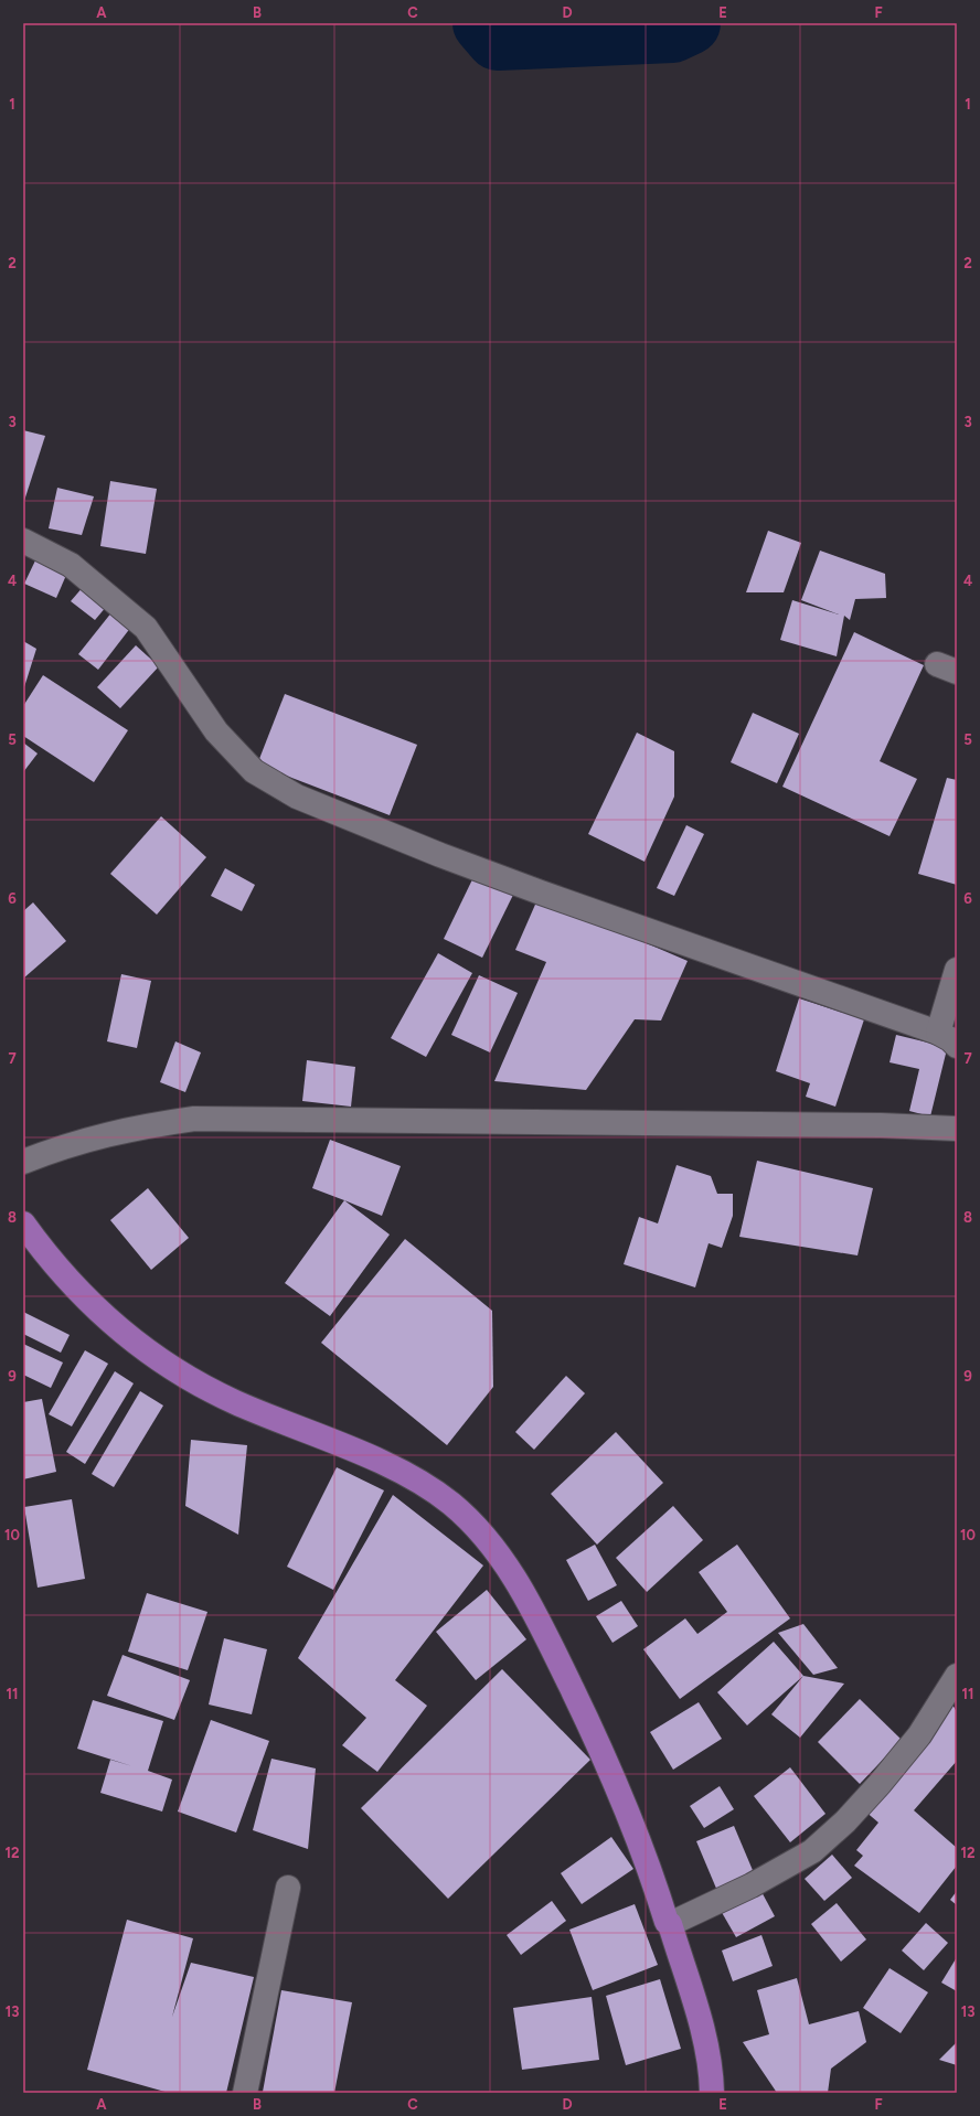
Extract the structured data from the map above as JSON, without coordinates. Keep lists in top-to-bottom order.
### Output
{
  "grid": {
    "columns": [
      "A",
      "B",
      "C",
      "D",
      "E",
      "F"
    ],
    "rows": [
      "1",
      "2",
      "3",
      "4",
      "5",
      "6",
      "7",
      "8",
      "9",
      "10",
      "11",
      "12",
      "13"
    ]
  }
}
